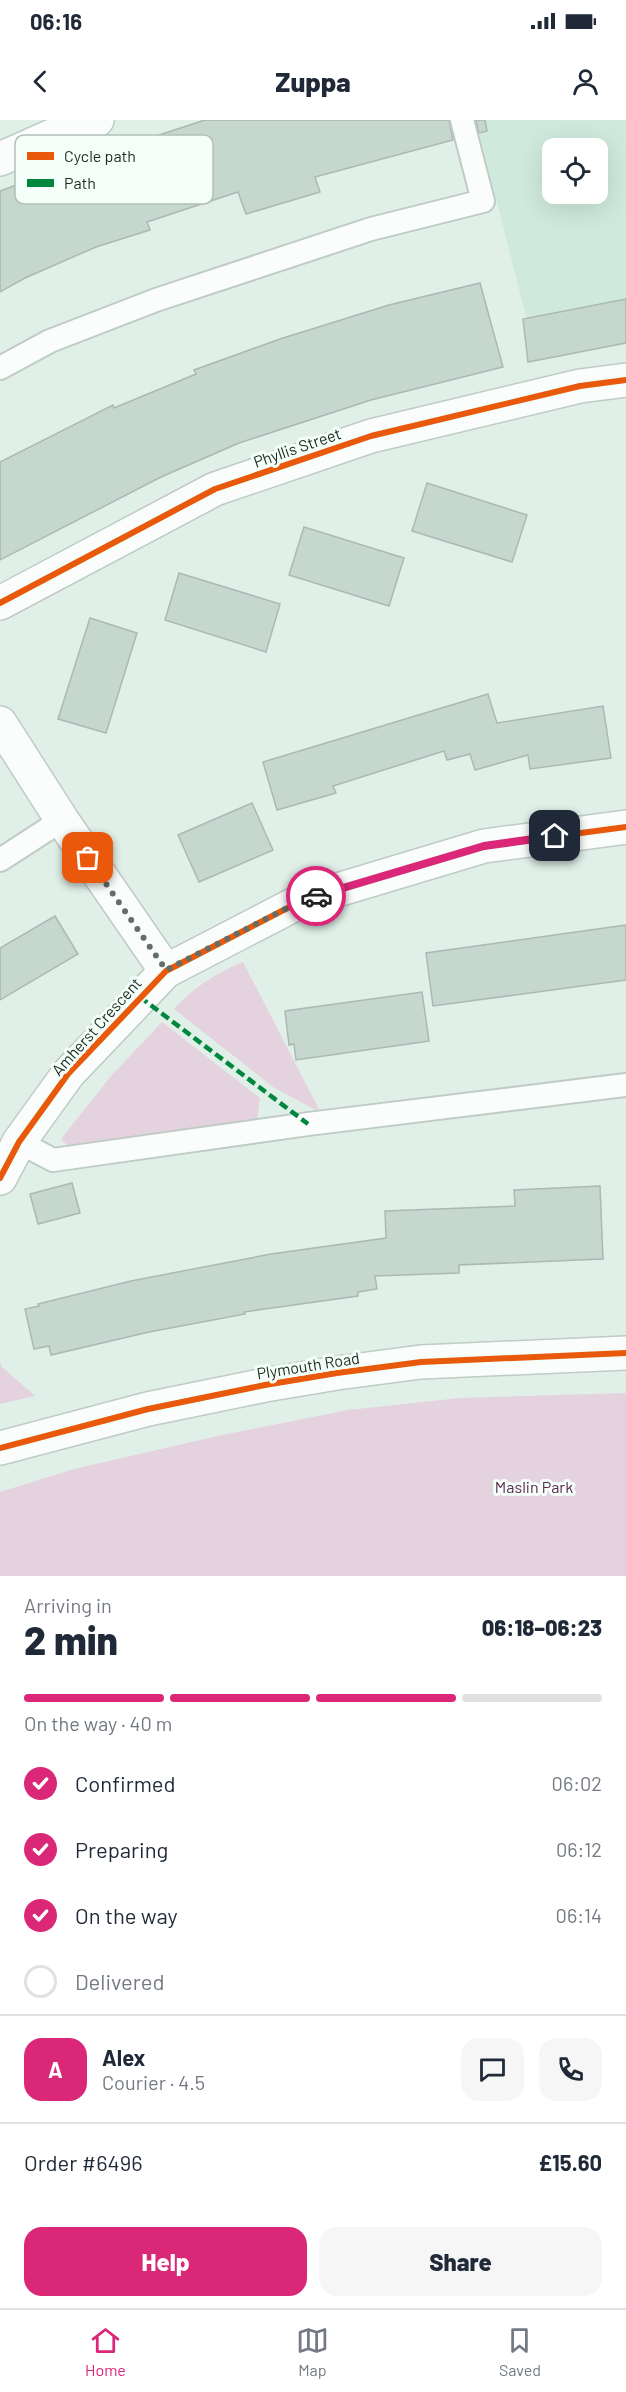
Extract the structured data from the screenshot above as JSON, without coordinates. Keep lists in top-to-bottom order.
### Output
{
  "streets": {
    "street": ["Phyllis Street", "Amherst Crescent", "Plymouth Road"]
  },
  "parks": ["Maslin Park"],
  "legend": ["Cycle path", "Path"],
  "page": {
    "status": "06:16",
    "header": "Zuppa",
    "heading": ["2 min", "Arriving in", "06:18–06:23"],
    "panel": [
      "Alex",
      "Courier · 4.5",
      "Order #6496",
      "£15.60"
    ],
    "bar": "On the way · 40 m",
    "list": [
      ["Confirmed", "06:02"],
      ["Preparing", "06:12"],
      ["On the way", "06:14"],
      "Delivered"
    ],
    "round": "A",
    "buttons": ["Help", "Share"],
    "tabs": ["Home", "Map", "Saved"]
  }
}
